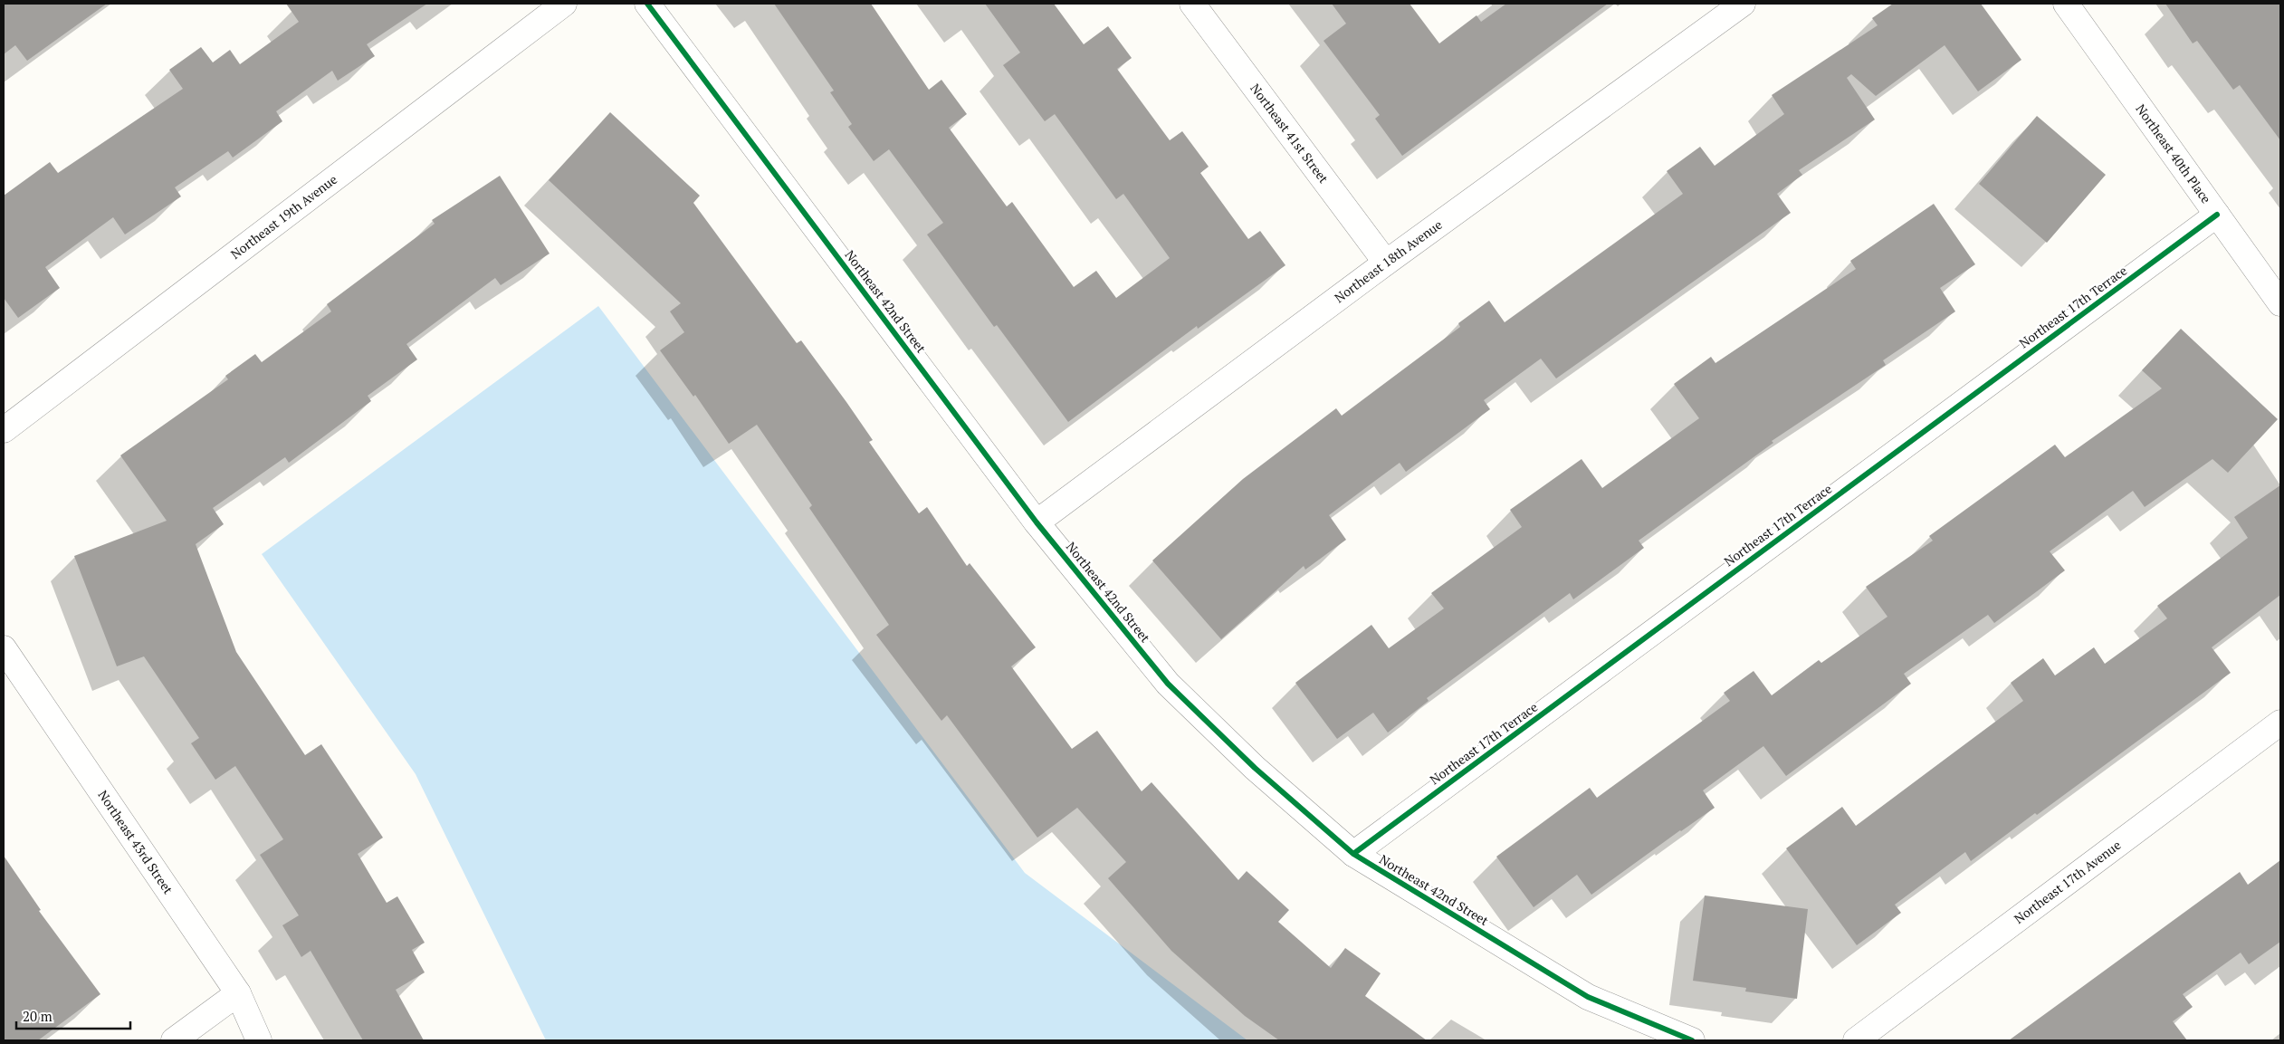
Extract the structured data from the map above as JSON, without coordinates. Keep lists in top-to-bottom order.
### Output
{
  "streets": {
    "street": [
      "Northeast 41st Street",
      "Northeast 40th Place",
      "Northeast 19th Avenue",
      "Northeast 18th Avenue",
      "Northeast 42nd Street",
      "Northeast 17th Terrace",
      "Northeast 43rd Street",
      "Northeast 17th Avenue"
    ]
  },
  "crossings": [
    ["Northeast 41st Street", "Northeast 18th Avenue"],
    ["Northeast 40th Place", "Northeast 17th Terrace"],
    ["Northeast 18th Avenue", "Northeast 42nd Street"],
    ["Northeast 42nd Street", "Northeast 17th Terrace"]
  ],
  "scale_bar": "20 m"
}
